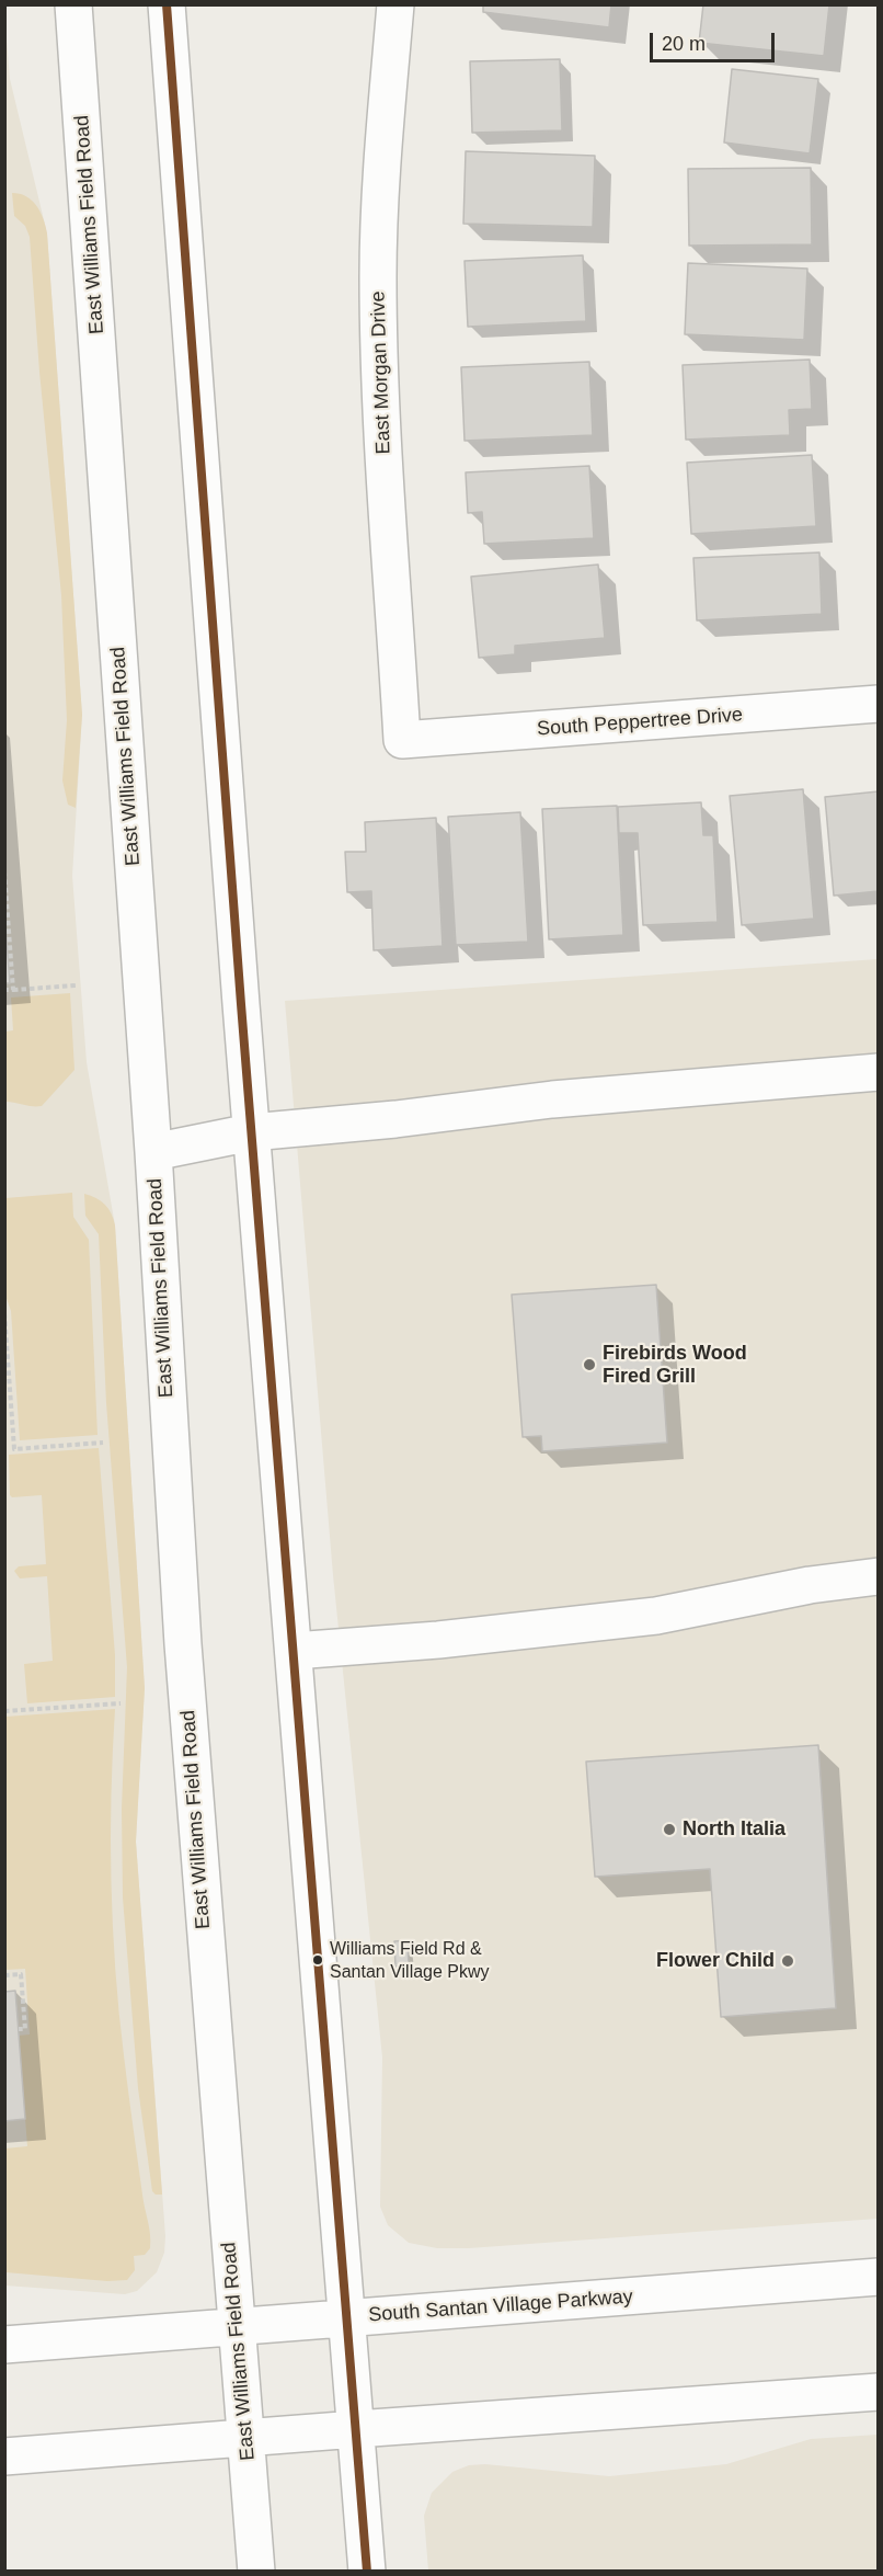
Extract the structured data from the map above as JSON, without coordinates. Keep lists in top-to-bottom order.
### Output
{
  "streets": {
    "main road": [
      "East Williams Field Road",
      "East Morgan Drive",
      "South Peppertree Drive",
      "South Santan Village Parkway"
    ]
  },
  "crossings": [
    ["East Williams Field Road", "South Santan Village Parkway"],
    ["East Morgan Drive", "South Peppertree Drive"]
  ],
  "places": [
    "Firebirds Wood Fired Grill",
    "North Italia",
    "Williams Field Rd & Santan Village Pkwy",
    "Flower Child"
  ],
  "scale_bar": "20 m"
}
